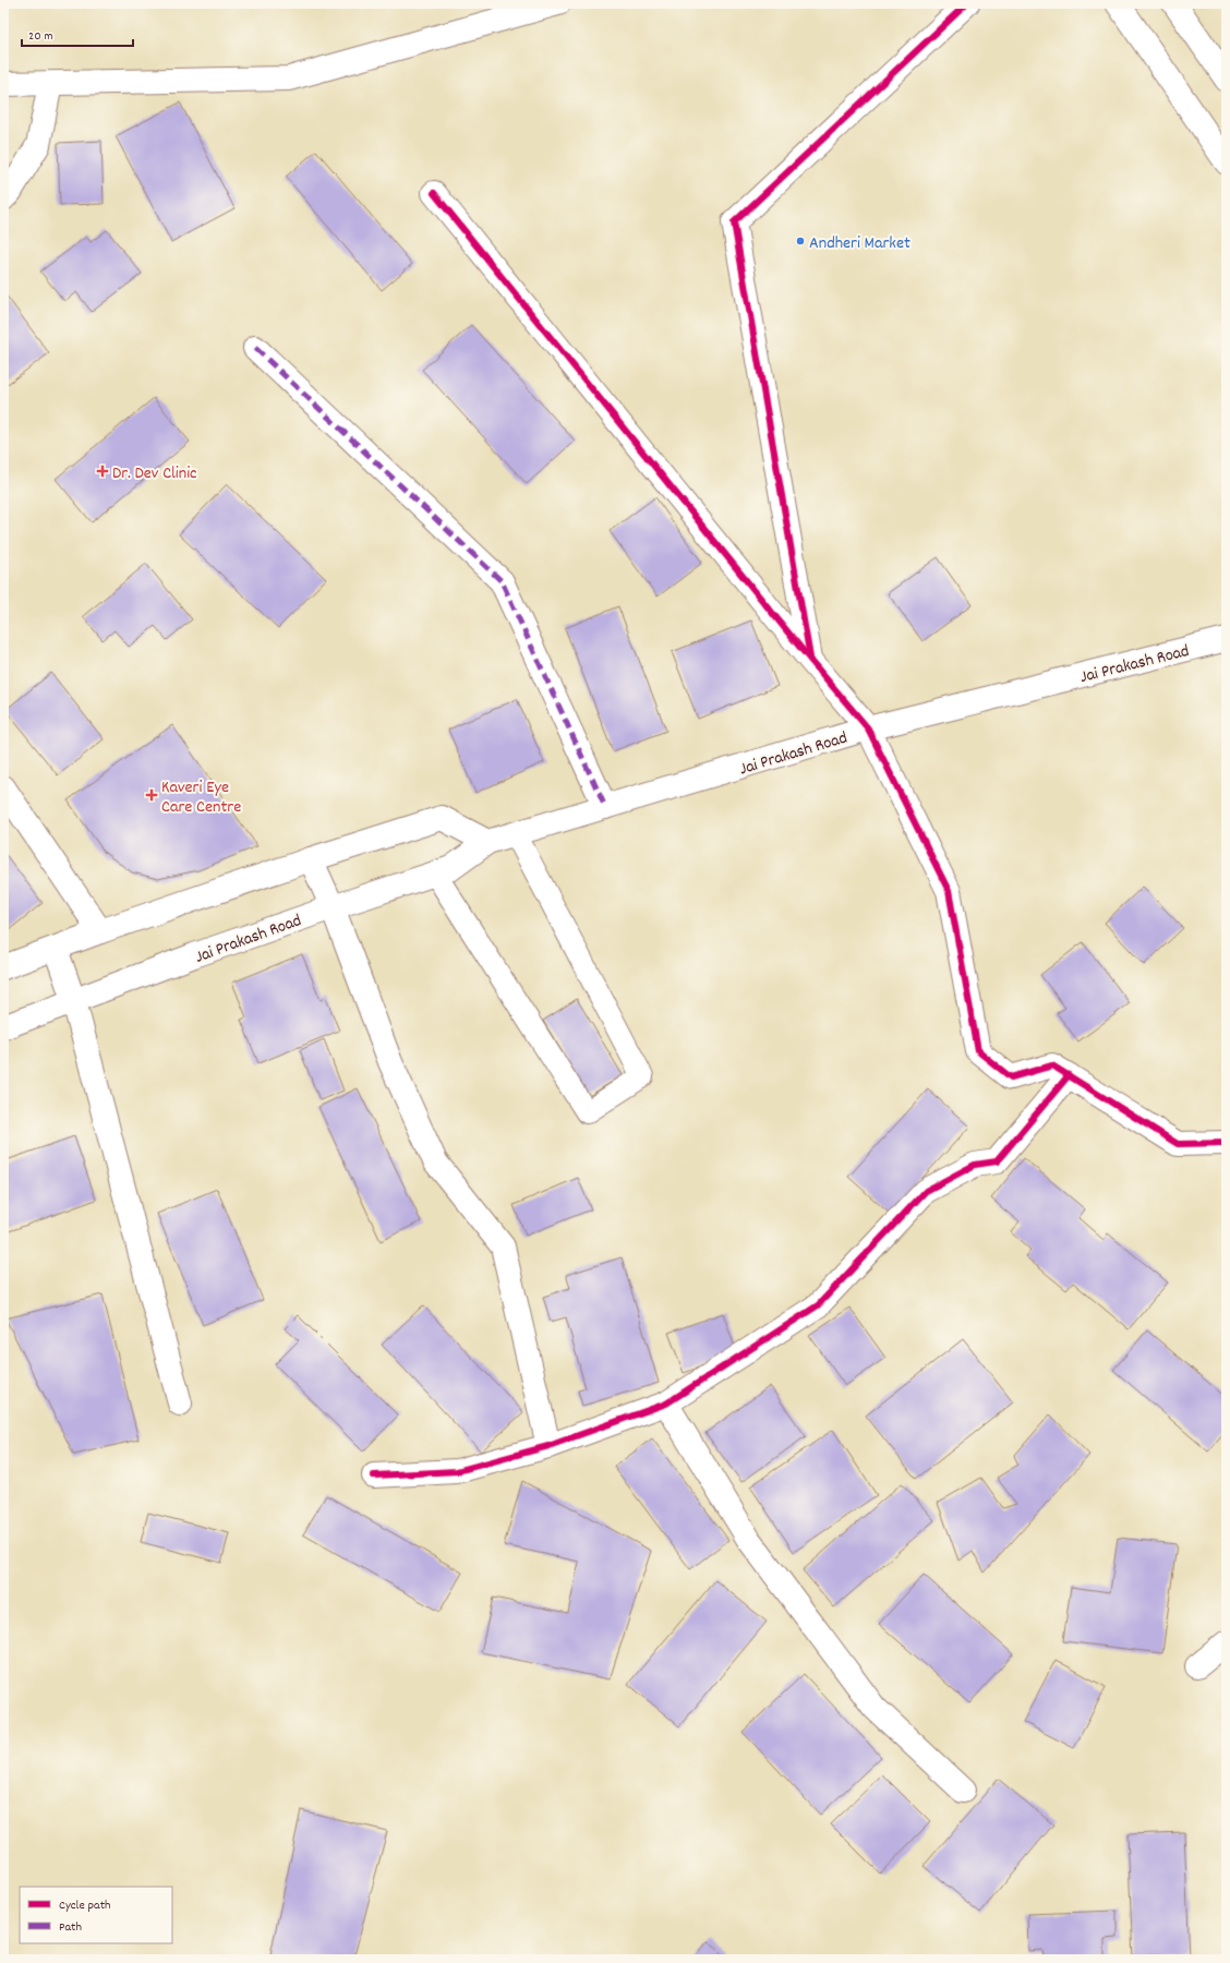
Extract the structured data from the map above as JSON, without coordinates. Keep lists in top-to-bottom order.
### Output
{
  "streets": {
    "street": ["Jai Prakash Road"]
  },
  "places": {
    "other": ["Andheri Market"],
    "health": ["Dr. Dev Clinic", "Kaveri Eye Care Centre"]
  },
  "legend": ["Cycle path", "Path"],
  "scale_bar": "20 m"
}
